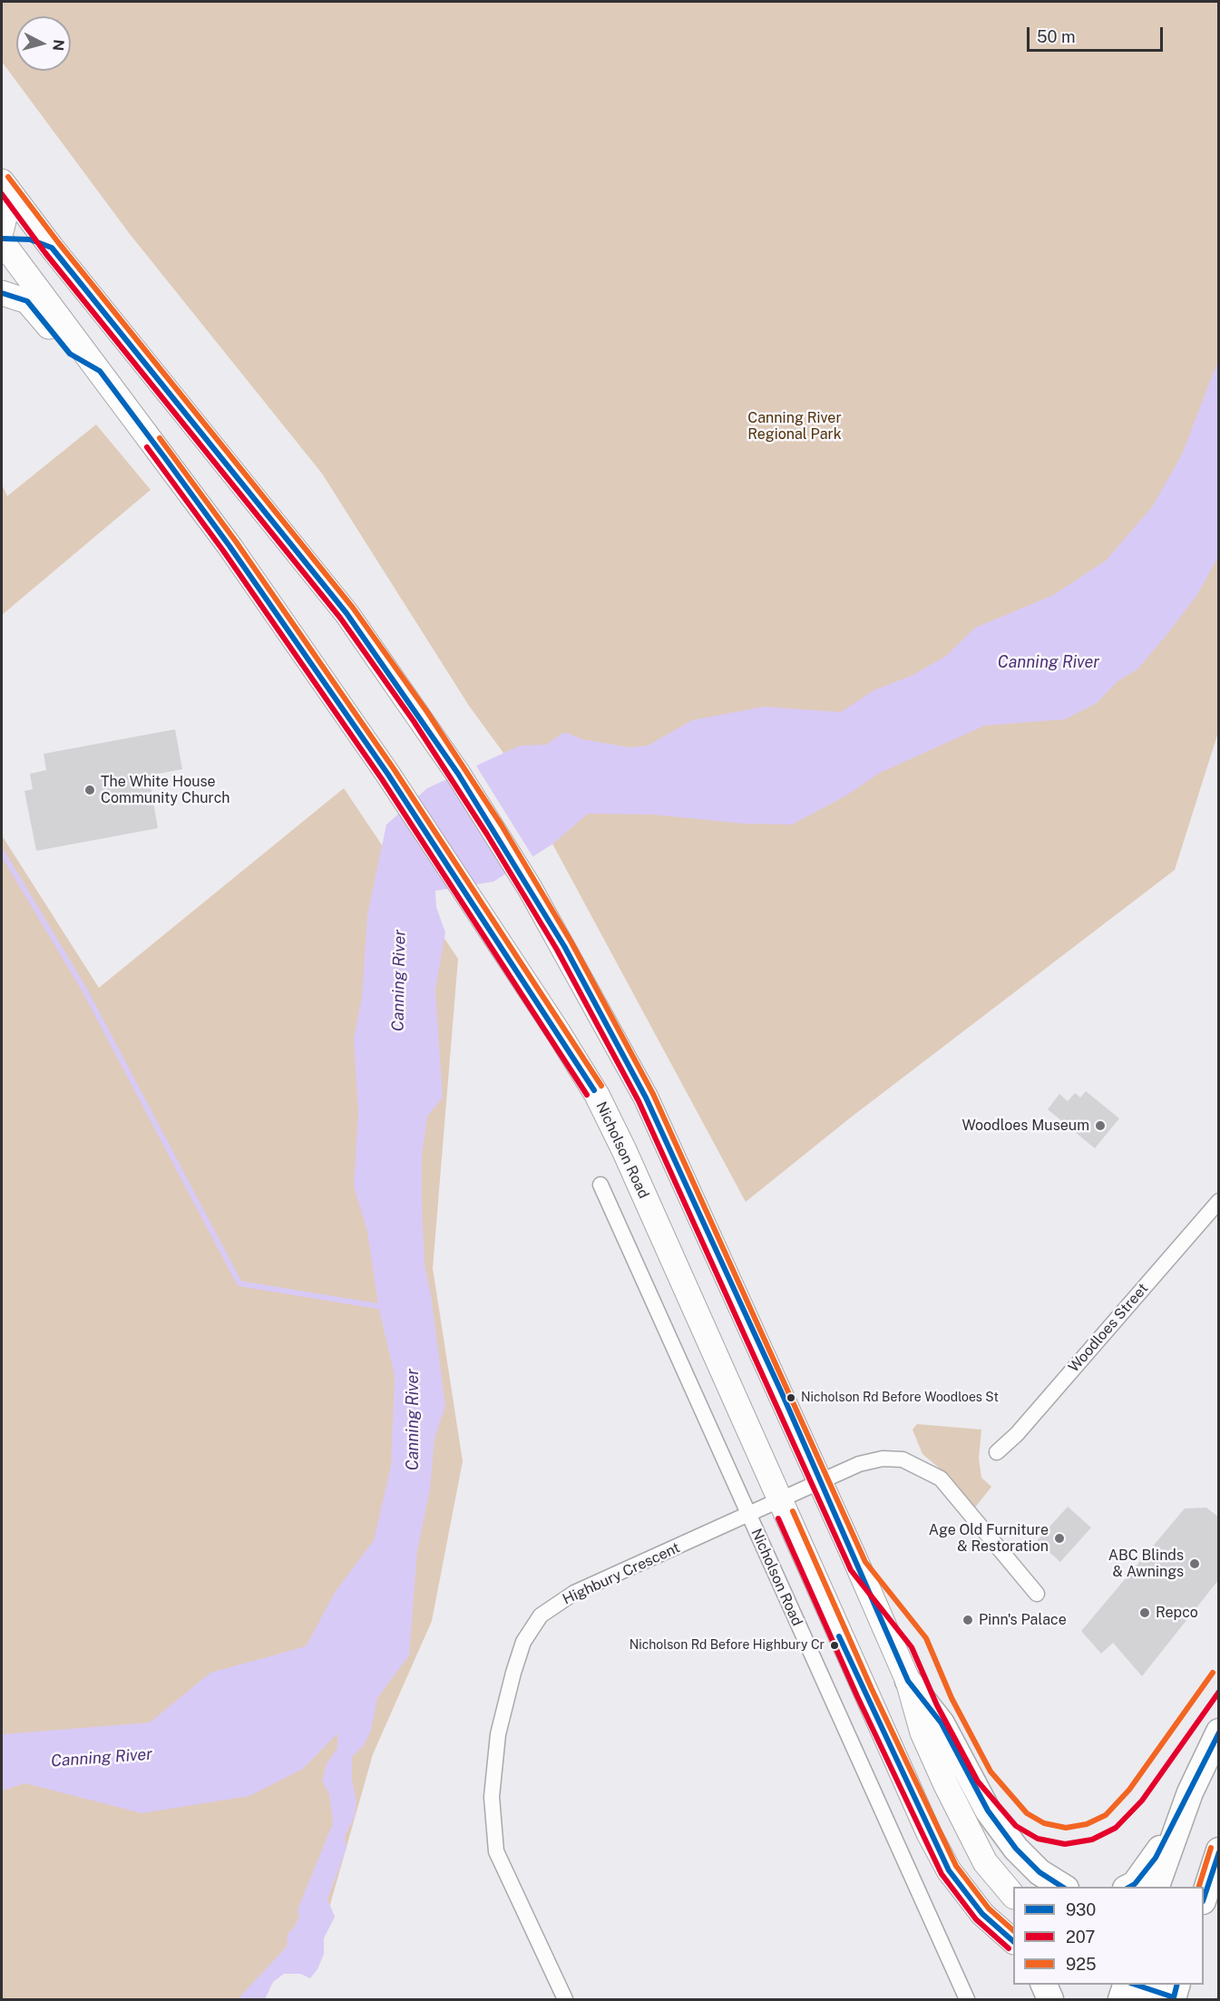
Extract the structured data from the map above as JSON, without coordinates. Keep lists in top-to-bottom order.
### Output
{
  "streets": {
    "main road": ["Nicholson Road"],
    "street": ["Woodloes Street", "Highbury Crescent"]
  },
  "crossings": [
    ["Nicholson Road", "Highbury Crescent"]
  ],
  "water": ["Canning River"],
  "parks": ["Canning River Regional Park"],
  "places": [
    "The White House Community Church",
    "Woodloes Museum",
    "Nicholson Rd Before Woodloes St",
    "Age Old Furniture & Restoration",
    "ABC Blinds & Awnings",
    "Repco",
    "Pinn's Palace",
    "Nicholson Rd Before Highbury Cr"
  ],
  "lines": ["transit line 925", "transit line 207", "transit line 930"],
  "legend": ["930", "207", "925"],
  "scale_bar": "50 m",
  "north": "right"
}
